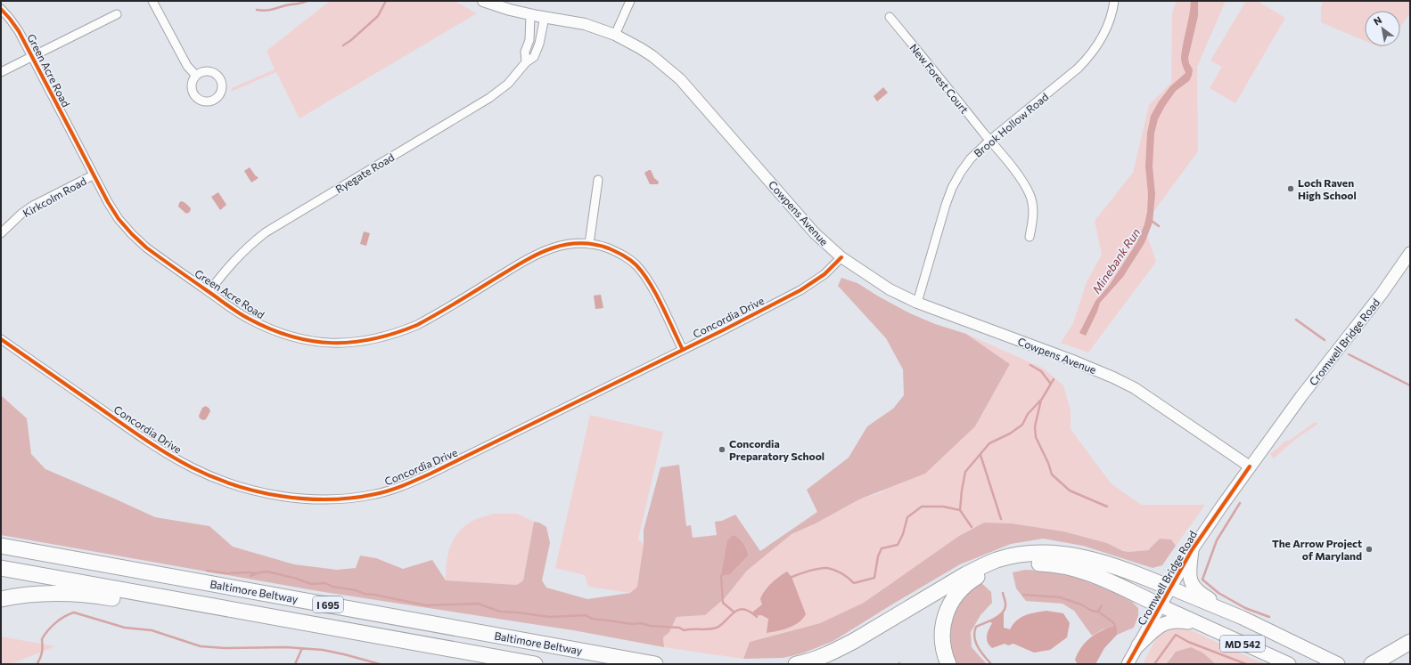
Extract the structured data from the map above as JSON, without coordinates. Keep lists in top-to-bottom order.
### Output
{
  "streets": {
    "highway": ["Baltimore Beltway", "I 695"],
    "main road": ["Cromwell Bridge Road", "MD 542"],
    "street": [
      "Green Acre Road",
      "New Forest Court",
      "Brook Hollow Road",
      "Ryegate Road",
      "Kirkcolm Road",
      "Cowpens Avenue",
      "Concordia Drive"
    ]
  },
  "crossings": [
    ["Green Acre Road", "Ryegate Road"],
    ["Green Acre Road", "Kirkcolm Road"],
    ["Green Acre Road", "Concordia Drive"],
    ["New Forest Court", "Brook Hollow Road"],
    ["Brook Hollow Road", "Cowpens Avenue"],
    ["Ryegate Road", "Cowpens Avenue"],
    ["Cowpens Avenue", "Concordia Drive"],
    ["Cowpens Avenue", "Cromwell Bridge Road"],
    ["Cromwell Bridge Road", "MD 542"]
  ],
  "water": ["Minebank Run"],
  "places": ["Loch Raven High School", "Concordia Preparatory School", "The Arrow Project of Maryland"],
  "north": "top left"
}
